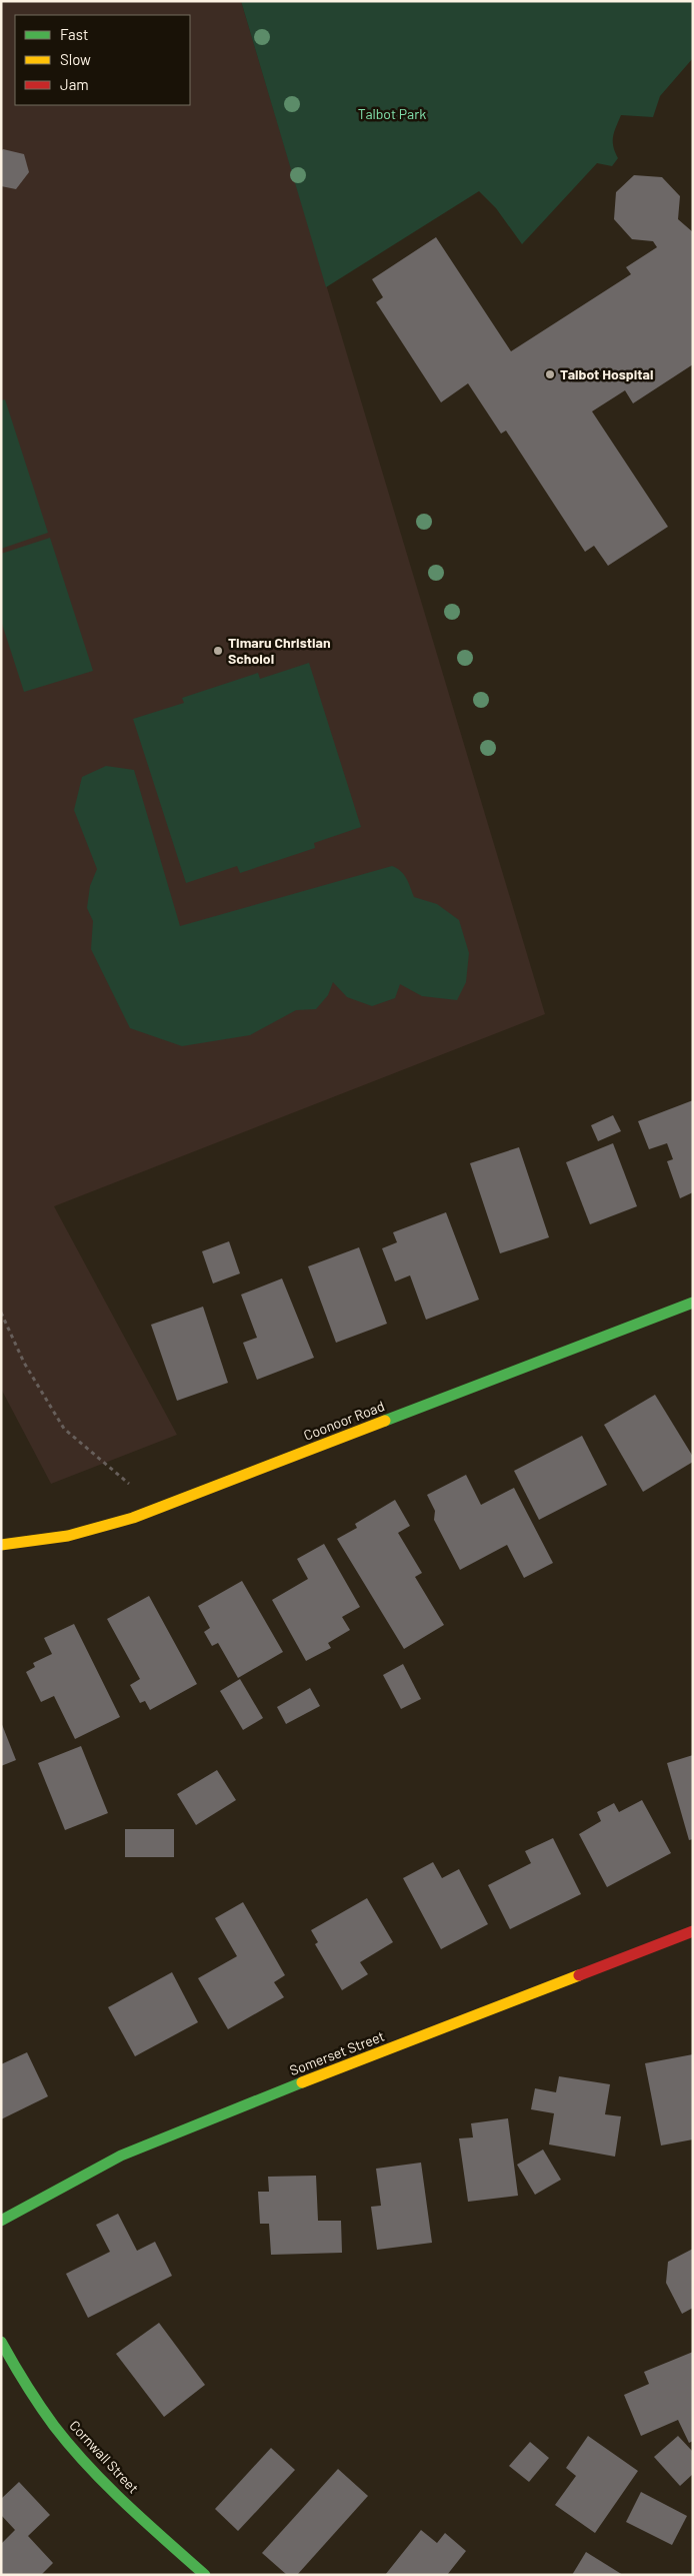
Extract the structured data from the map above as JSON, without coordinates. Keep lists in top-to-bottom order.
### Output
{
  "streets": {
    "street": ["Coonoor Road", "Somerset Street", "Cornwall Street"]
  },
  "parks": ["Talbot Park"],
  "places": ["Talbot Hospital", "Timaru Christian Schoiol"],
  "legend": ["Fast", "Slow", "Jam"]
}
